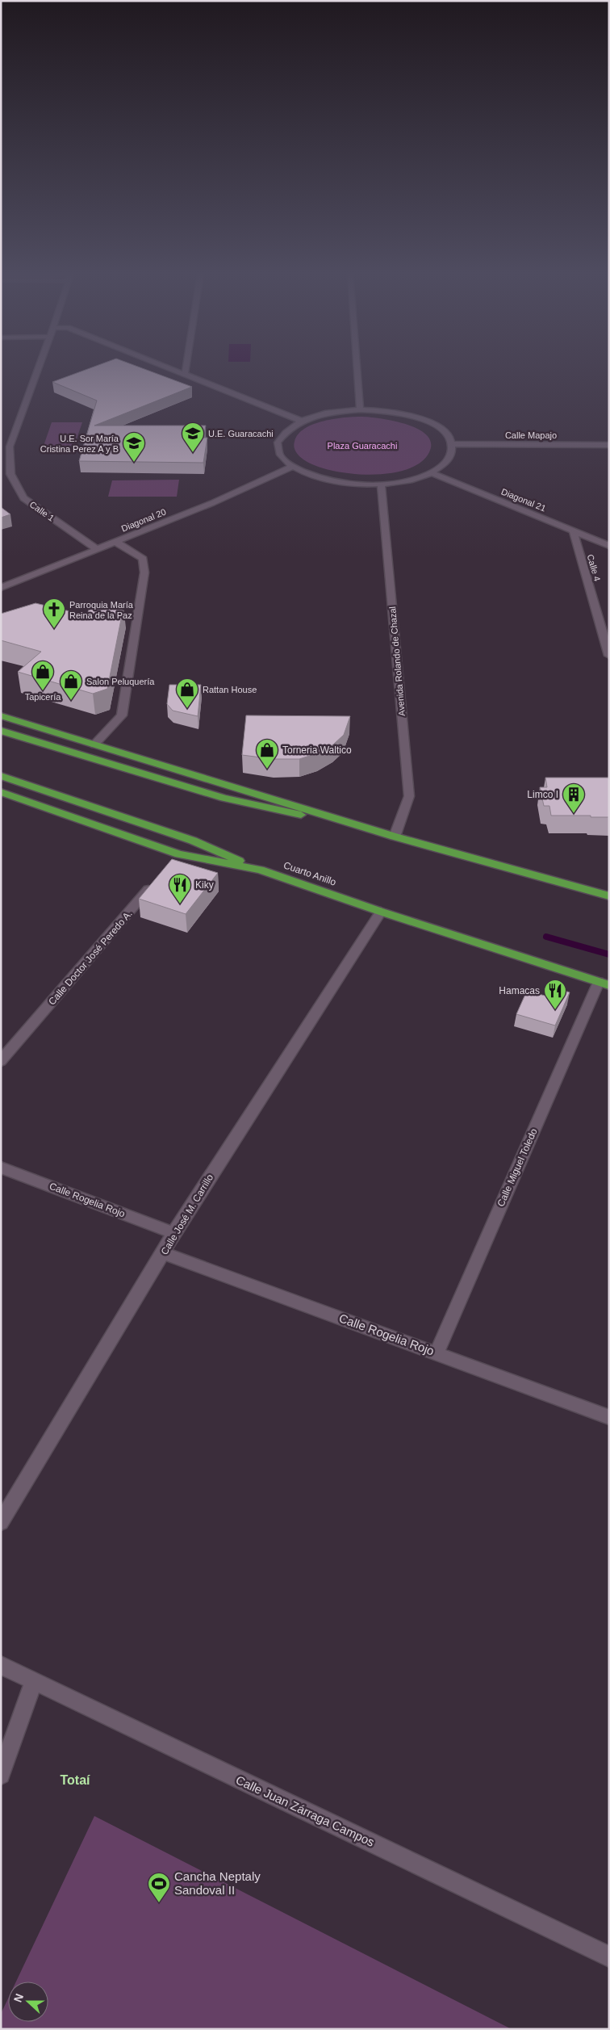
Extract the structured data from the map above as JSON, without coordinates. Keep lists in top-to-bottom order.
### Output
{
  "streets": {
    "highway": ["Cuarto Anillo"],
    "street": [
      "Calle Mapajo",
      "Diagonal 21",
      "Calle 1",
      "Diagonal 20",
      "Calle 4",
      "Avenida Rolando de Chazal",
      "Calle Doctor José Peredo A.",
      "Calle Miguel Toledo",
      "Calle Rogelia Rojo",
      "Calle José M. Carrillo",
      "Calle Juan Zárraga Campos"
    ]
  },
  "crossings": [
    ["Diagonal 21", "Calle 4"],
    ["Calle 1", "Diagonal 20"],
    ["Cuarto Anillo", "Calle Miguel Toledo"],
    ["Cuarto Anillo", "Calle José M. Carrillo"],
    ["Calle Miguel Toledo", "Calle Rogelia Rojo"],
    ["Calle Rogelia Rojo", "Calle José M. Carrillo"]
  ],
  "districts": ["Totaí"],
  "parks": ["Plaza Guaracachi"],
  "places": {
    "school or university": ["U.E. Guaracachi", "U.E. Sor María Cristina Perez A y B"],
    "church": ["Parroquia María Reina de la Paz"],
    "shop": [
      "Tapicería",
      "Salon Peluquería",
      "Rattan House",
      "Torneria Waltico"
    ],
    "building": ["Limco I"],
    "restaurant": ["Kiky", "Hamacas"],
    "sports": ["Cancha Neptaly Sandoval II"]
  },
  "north": "left"
}
